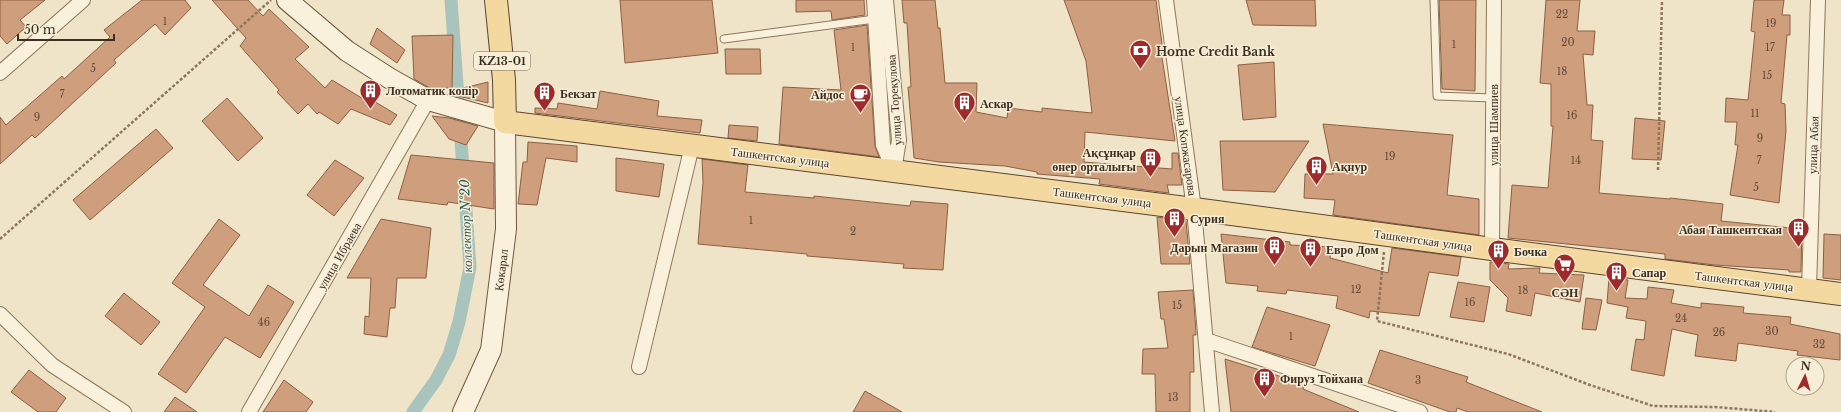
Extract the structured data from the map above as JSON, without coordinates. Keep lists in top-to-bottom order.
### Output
{
  "streets": {
    "main road": ["KZ13-01", "Ташкентская улица", "Көкарал"],
    "street": [
      "улица Торекулова",
      "улица Шампиев",
      "улица Абая",
      "улица Копжасарова",
      "улица Ибраева"
    ]
  },
  "crossings": [
    ["KZ13-01", "Ташкентская улица"],
    ["KZ13-01", "Көкарал"],
    ["улица Торекулова", "Ташкентская улица"],
    ["улица Шампиев", "Ташкентская улица"],
    ["улица Абая", "Ташкентская улица"],
    ["улица Копжасарова", "Ташкентская улица"],
    ["Ташкентская улица", "Көкарал"]
  ],
  "water": ["коллектор №20"],
  "places": {
    "bank": ["Home Credit Bank"],
    "building": [
      "Лотоматик копір",
      "Бекзат",
      "Аскар",
      "Ақсұнқар өнер орталығы",
      "Ақнур",
      "Сурия",
      "Абая Ташкентская",
      "Дарын Магазин",
      "Евро Дом",
      "Бочка",
      "Сапар",
      "Фируз Тойхана"
    ],
    "cafe": ["Айдос"],
    "supermarket": ["СӘН"]
  },
  "house_numbers": [
    "22",
    "1",
    "19",
    "20",
    "1",
    "1",
    "17",
    "5",
    "18",
    "15",
    "7",
    "11",
    "16",
    "9",
    "9",
    "19",
    "14",
    "7",
    "5",
    "1",
    "2",
    "12",
    "18",
    "16",
    "15",
    "24",
    "46",
    "30",
    "26",
    "1",
    "32",
    "3",
    "13"
  ],
  "scale_bar": "50 m",
  "north": "top"
}
